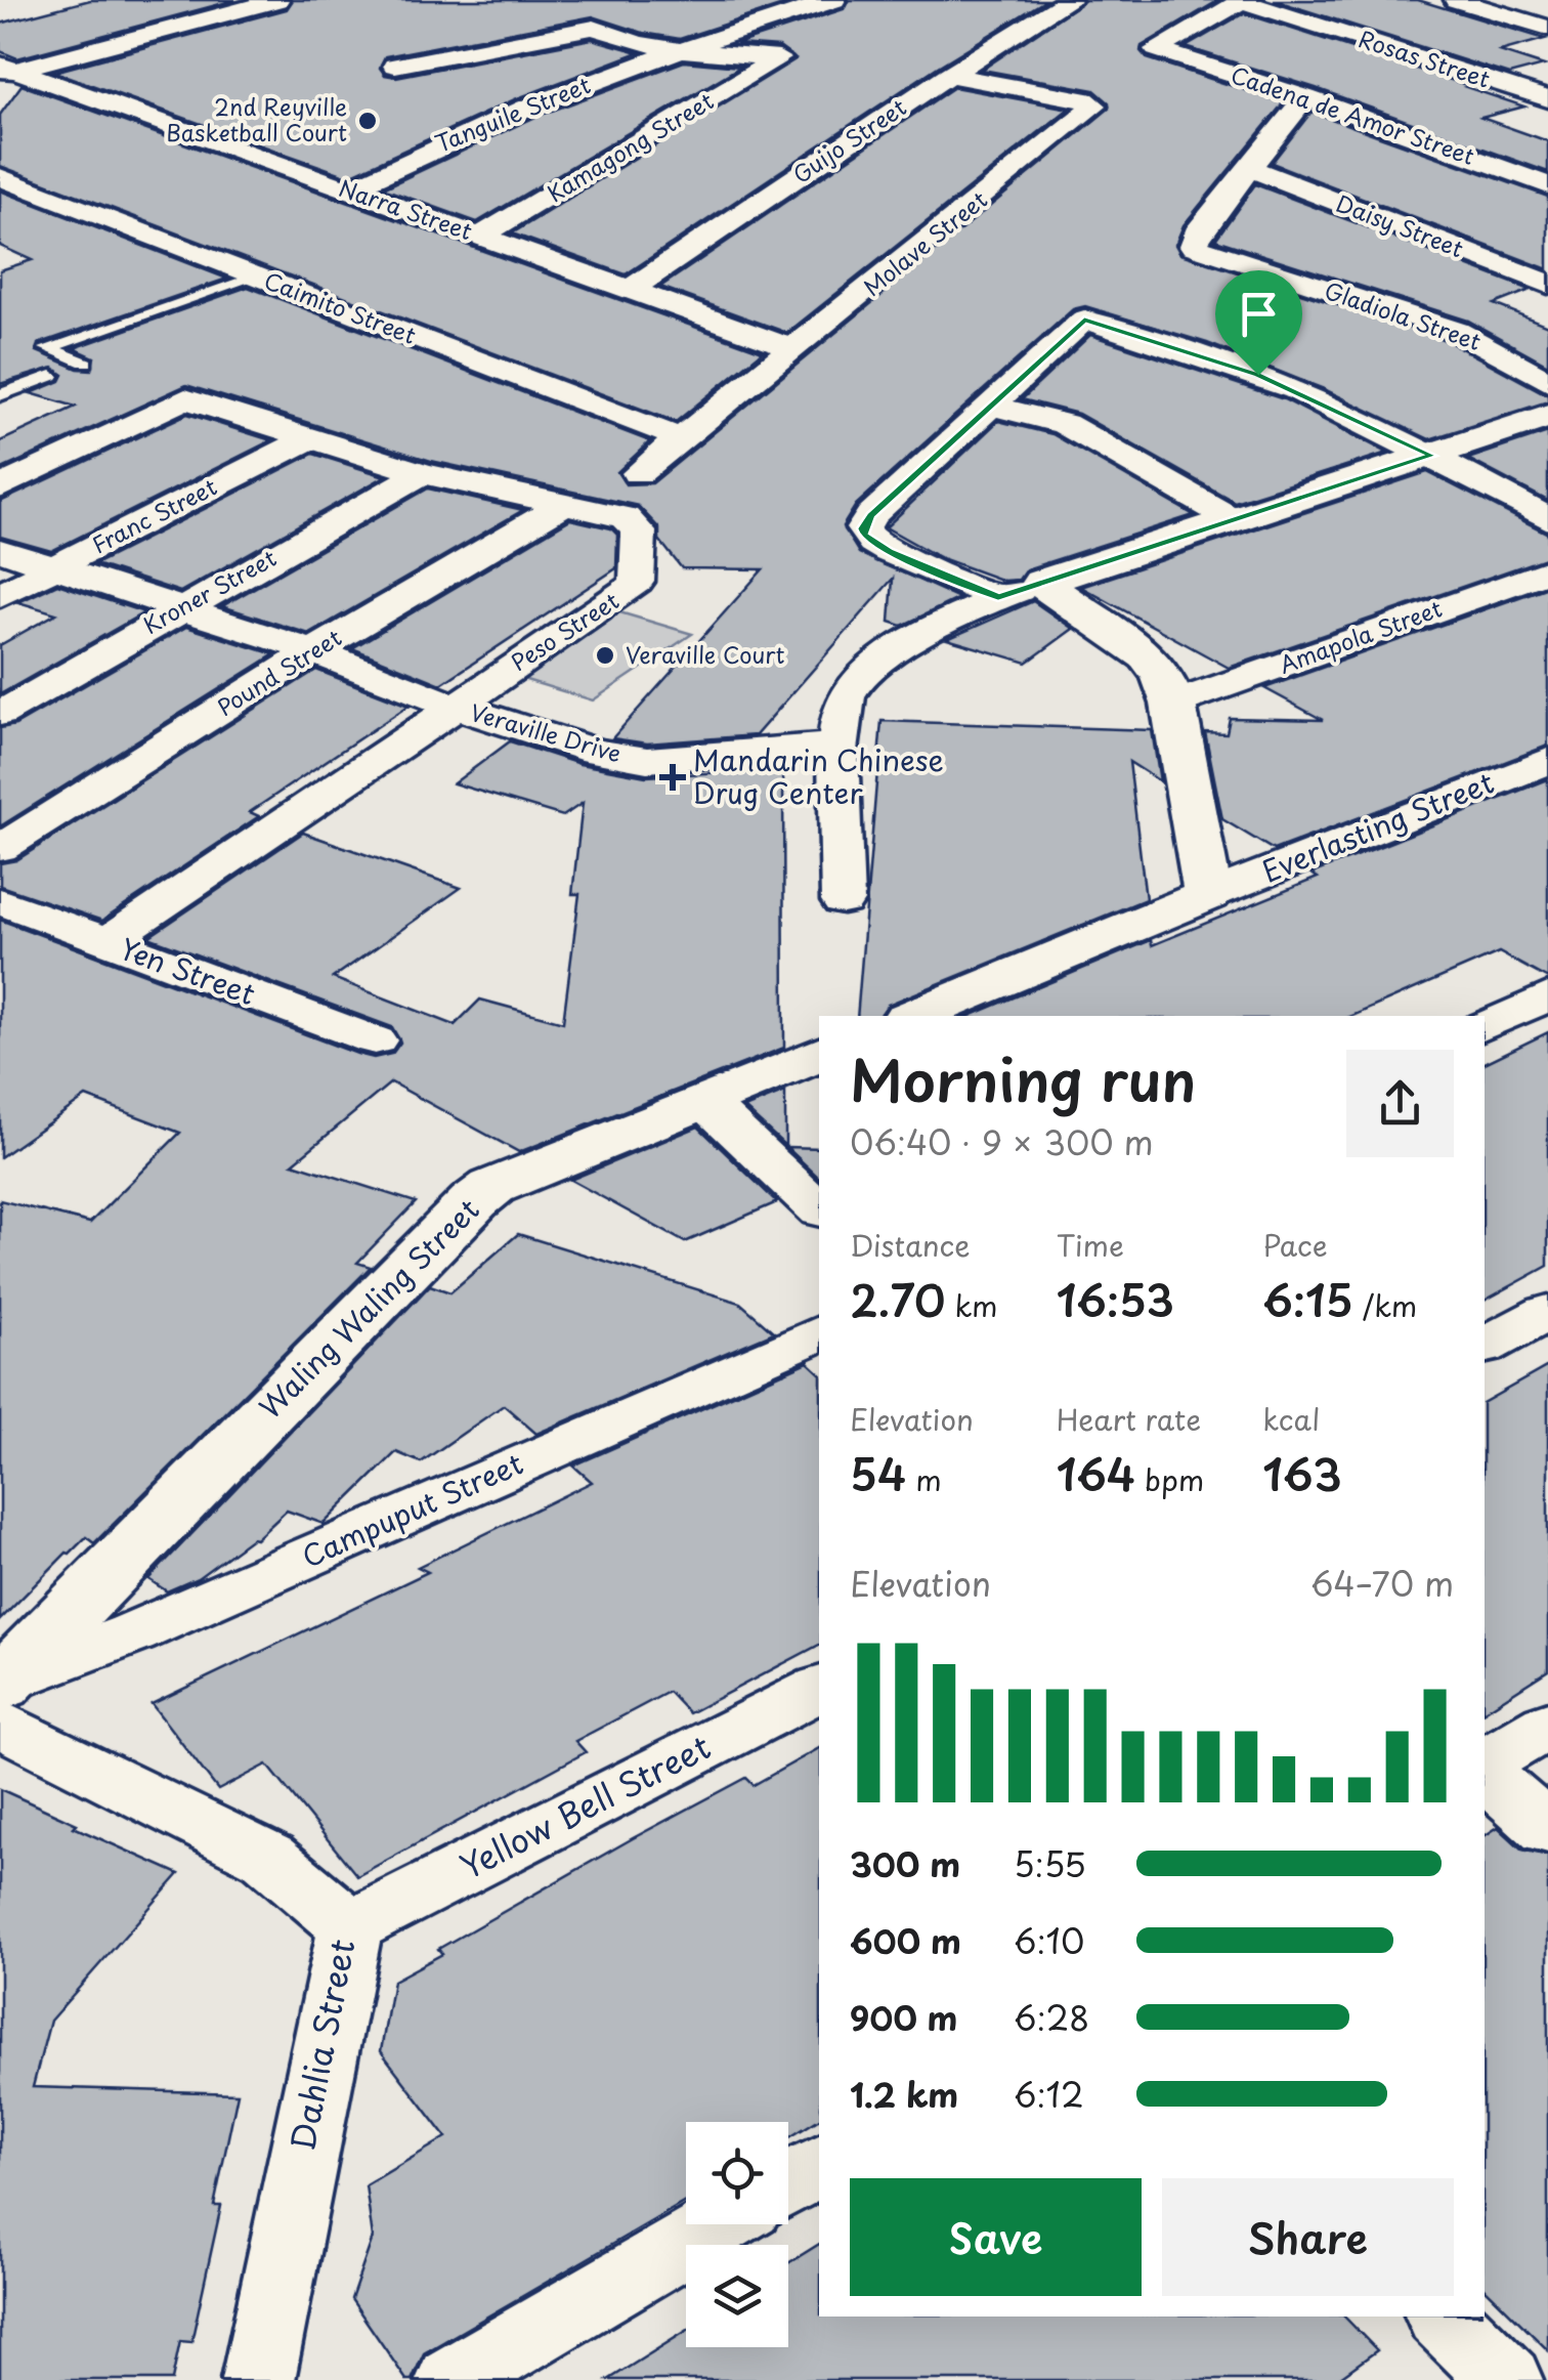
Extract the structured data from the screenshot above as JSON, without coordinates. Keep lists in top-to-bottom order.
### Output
{
  "streets": {
    "street": [
      "Rosas Street",
      "Tanguile Street",
      "Cadena de Amor Street",
      "Guijo Street",
      "Kamagong Street",
      "Narra Street",
      "Daisy Street",
      "Molave Street",
      "Caimito Street",
      "Gladiola Street",
      "Franc Street",
      "Kroner Street",
      "Peso Street",
      "Amapola Street",
      "Pound Street",
      "Veraville Drive",
      "Everlasting Street",
      "Yen Street",
      "Waling Waling Street",
      "Campuput Street",
      "Yellow Bell Street",
      "Dahlia Street"
    ]
  },
  "crossings": [
    ["Rosas Street", "Cadena de Amor Street"],
    ["Tanguile Street", "Kamagong Street"],
    ["Tanguile Street", "Narra Street"],
    ["Guijo Street", "Narra Street"],
    ["Guijo Street", "Molave Street"],
    ["Kamagong Street", "Narra Street"],
    ["Narra Street", "Molave Street"],
    ["Daisy Street", "Gladiola Street"],
    ["Molave Street", "Caimito Street"],
    ["Franc Street", "Peso Street"],
    ["Franc Street", "Veraville Drive"],
    ["Kroner Street", "Peso Street"],
    ["Kroner Street", "Veraville Drive"],
    ["Peso Street", "Pound Street"],
    ["Peso Street", "Veraville Drive"],
    ["Peso Street", "Yen Street"],
    ["Pound Street", "Veraville Drive"],
    ["Waling Waling Street", "Campuput Street"],
    ["Yellow Bell Street", "Dahlia Street"]
  ],
  "places": {
    "other": ["2nd Reyville Basketball Court", "Veraville Court"],
    "health": ["Mandarin Chinese Drug Center"]
  },
  "page": {
    "heading": ["Morning run", "06:40 · 9 × 300 m"],
    "stats": [
      ["Distance", "2.70 km"],
      ["Time", "16:53"],
      ["Pace", "6:15 /km"],
      ["Elevation", "54 m"],
      ["Heart rate", "164 bpm"],
      ["kcal", "163"]
    ],
    "chart": ["Elevation", "64–70 m"],
    "list": [
      {
        "name": "300 m",
        "note": "5:55"
      },
      {
        "name": "600 m",
        "note": "6:10"
      },
      {
        "name": "900 m",
        "note": "6:28"
      },
      {
        "name": "1.2 km",
        "note": "6:12"
      }
    ],
    "buttons": ["Save", "Share"]
  }
}
